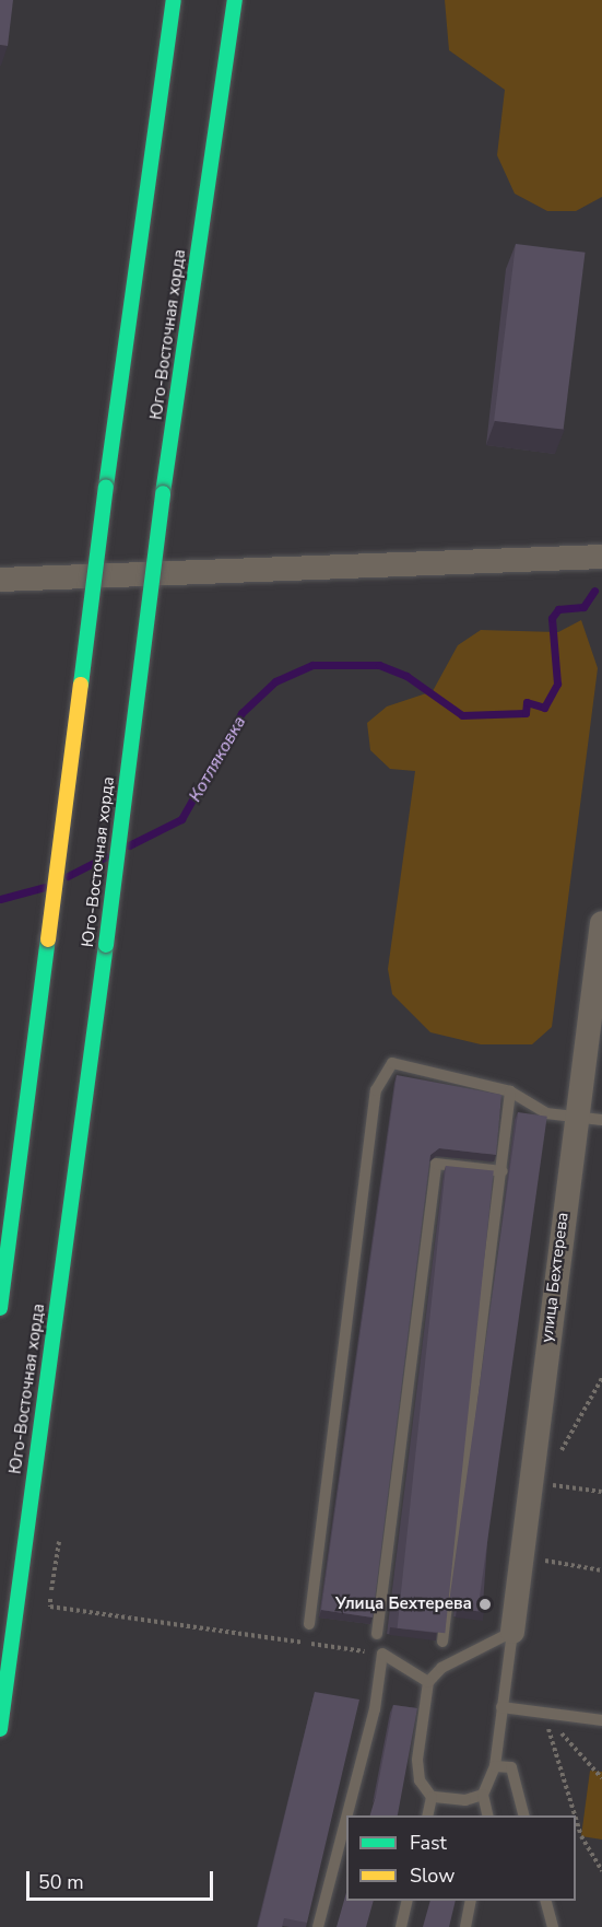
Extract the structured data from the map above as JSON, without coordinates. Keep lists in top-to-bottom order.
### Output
{
  "streets": {
    "main road": ["Юго-Восточная хорда"],
    "street": ["улица Бехтерева"]
  },
  "water": ["Котляковка"],
  "places": ["Улица Бехтерева"],
  "legend": ["Fast", "Slow"],
  "scale_bar": "50 m"
}
